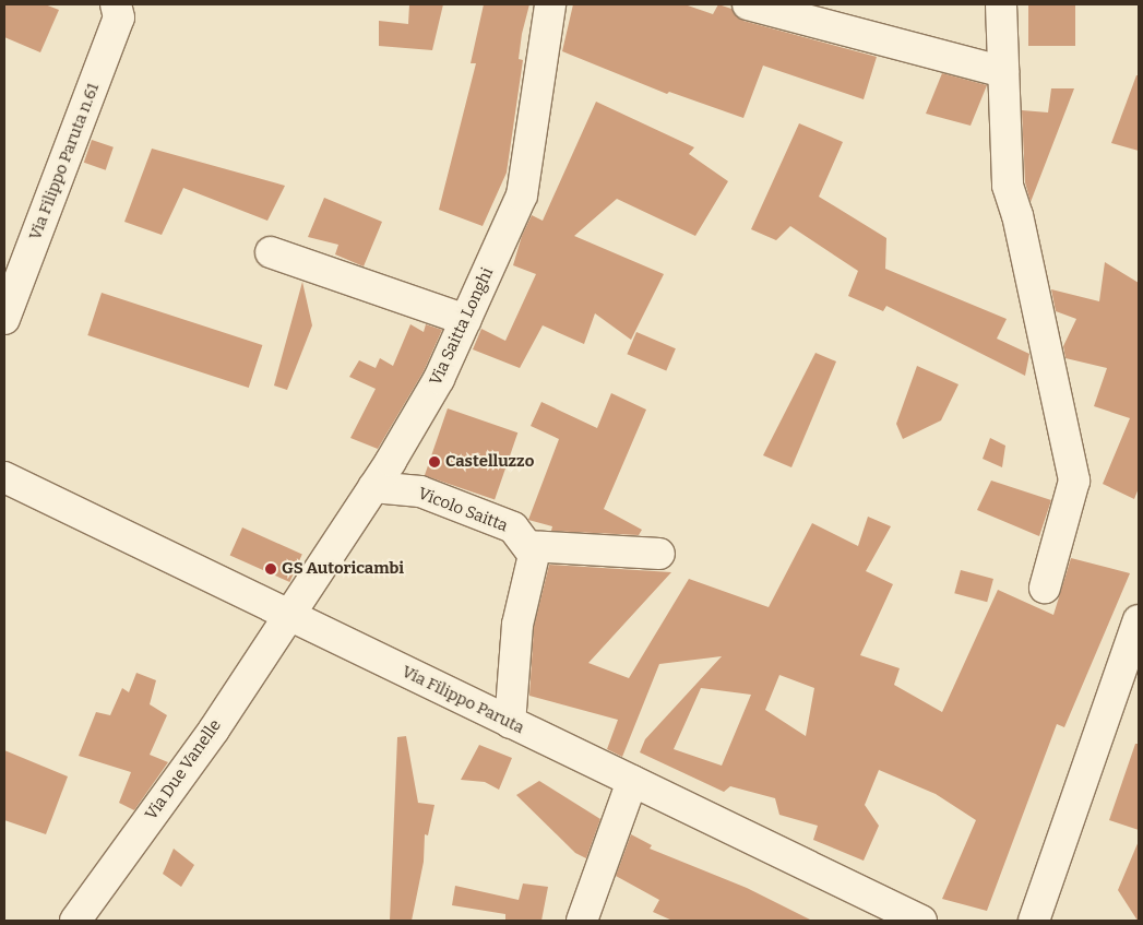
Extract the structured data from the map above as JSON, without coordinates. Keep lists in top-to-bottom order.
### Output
{
  "streets": {
    "street": [
      "Via Filippo Paruta n.61",
      "Via Saitta Longhi",
      "Vicolo Saitta",
      "Via Filippo Paruta",
      "Via Due Vanelle"
    ]
  },
  "crossings": [
    ["Via Saitta Longhi", "Vicolo Saitta"],
    ["Via Saitta Longhi", "Via Filippo Paruta"],
    ["Via Saitta Longhi", "Via Due Vanelle"],
    ["Via Filippo Paruta", "Via Due Vanelle"]
  ],
  "places": ["Castelluzzo", "GS Autoricambi"]
}
